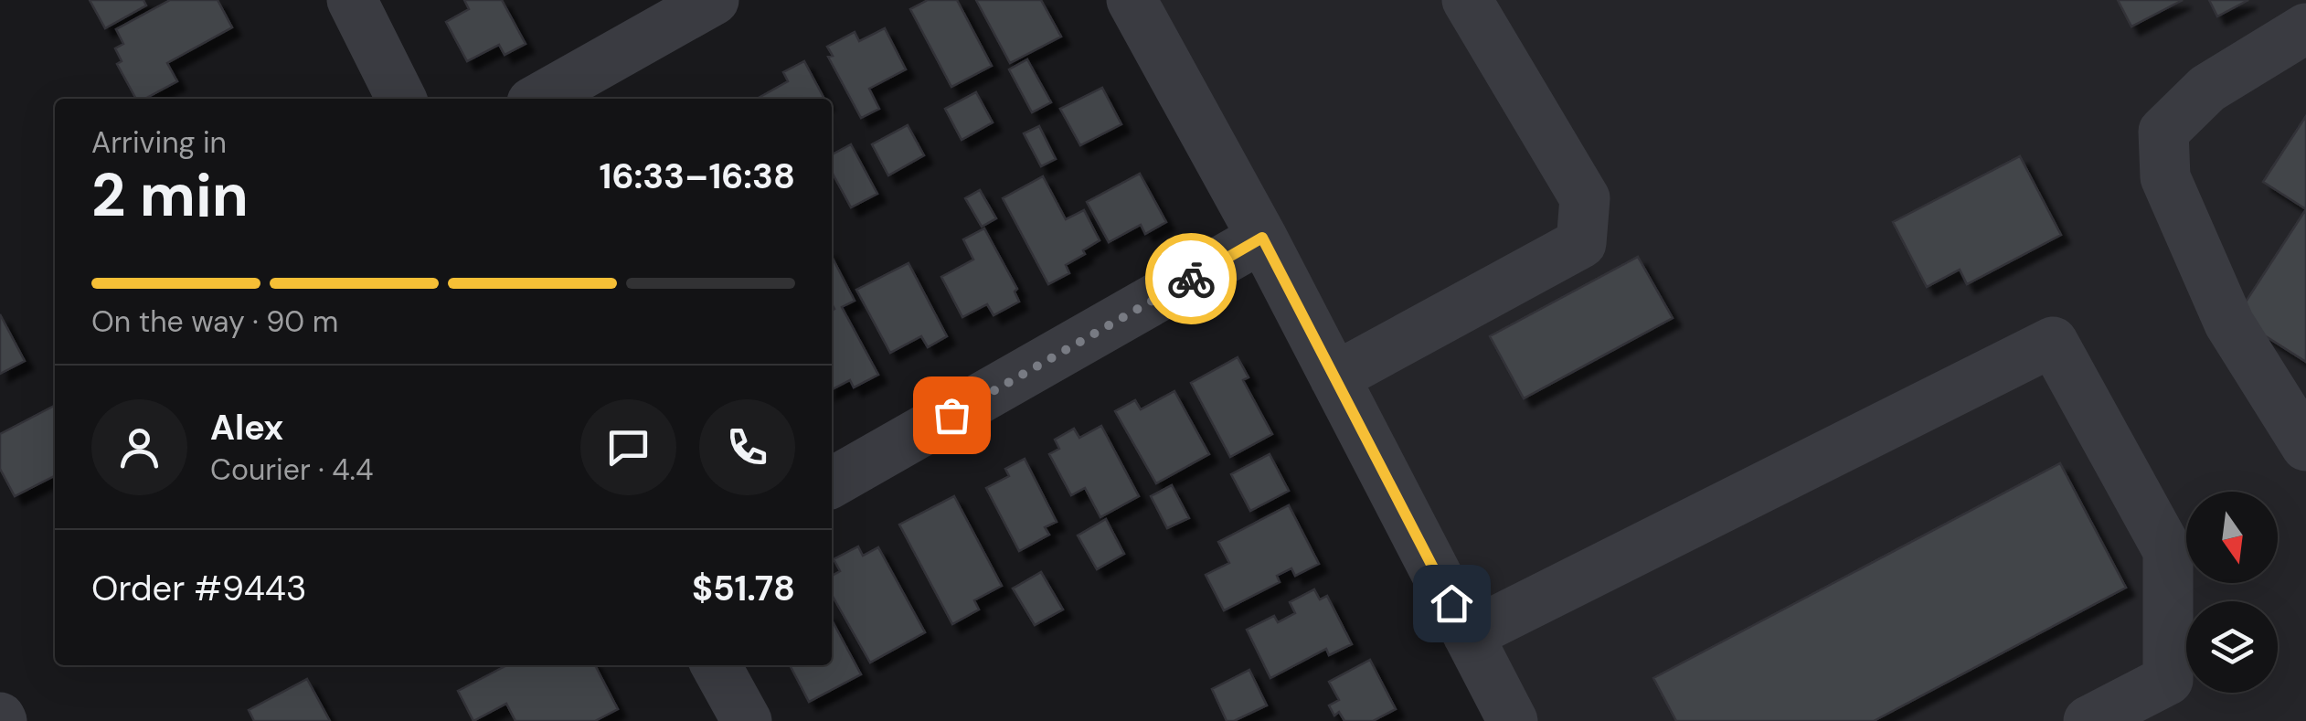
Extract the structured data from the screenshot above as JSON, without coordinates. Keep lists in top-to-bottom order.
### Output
{
  "north": "bottom",
  "page": {
    "heading": ["2 min", "Arriving in", "16:33–16:38"],
    "panel": [
      "Alex",
      "Courier · 4.4",
      "Order #9443",
      "$51.78"
    ],
    "bar": "On the way · 90 m"
  }
}
